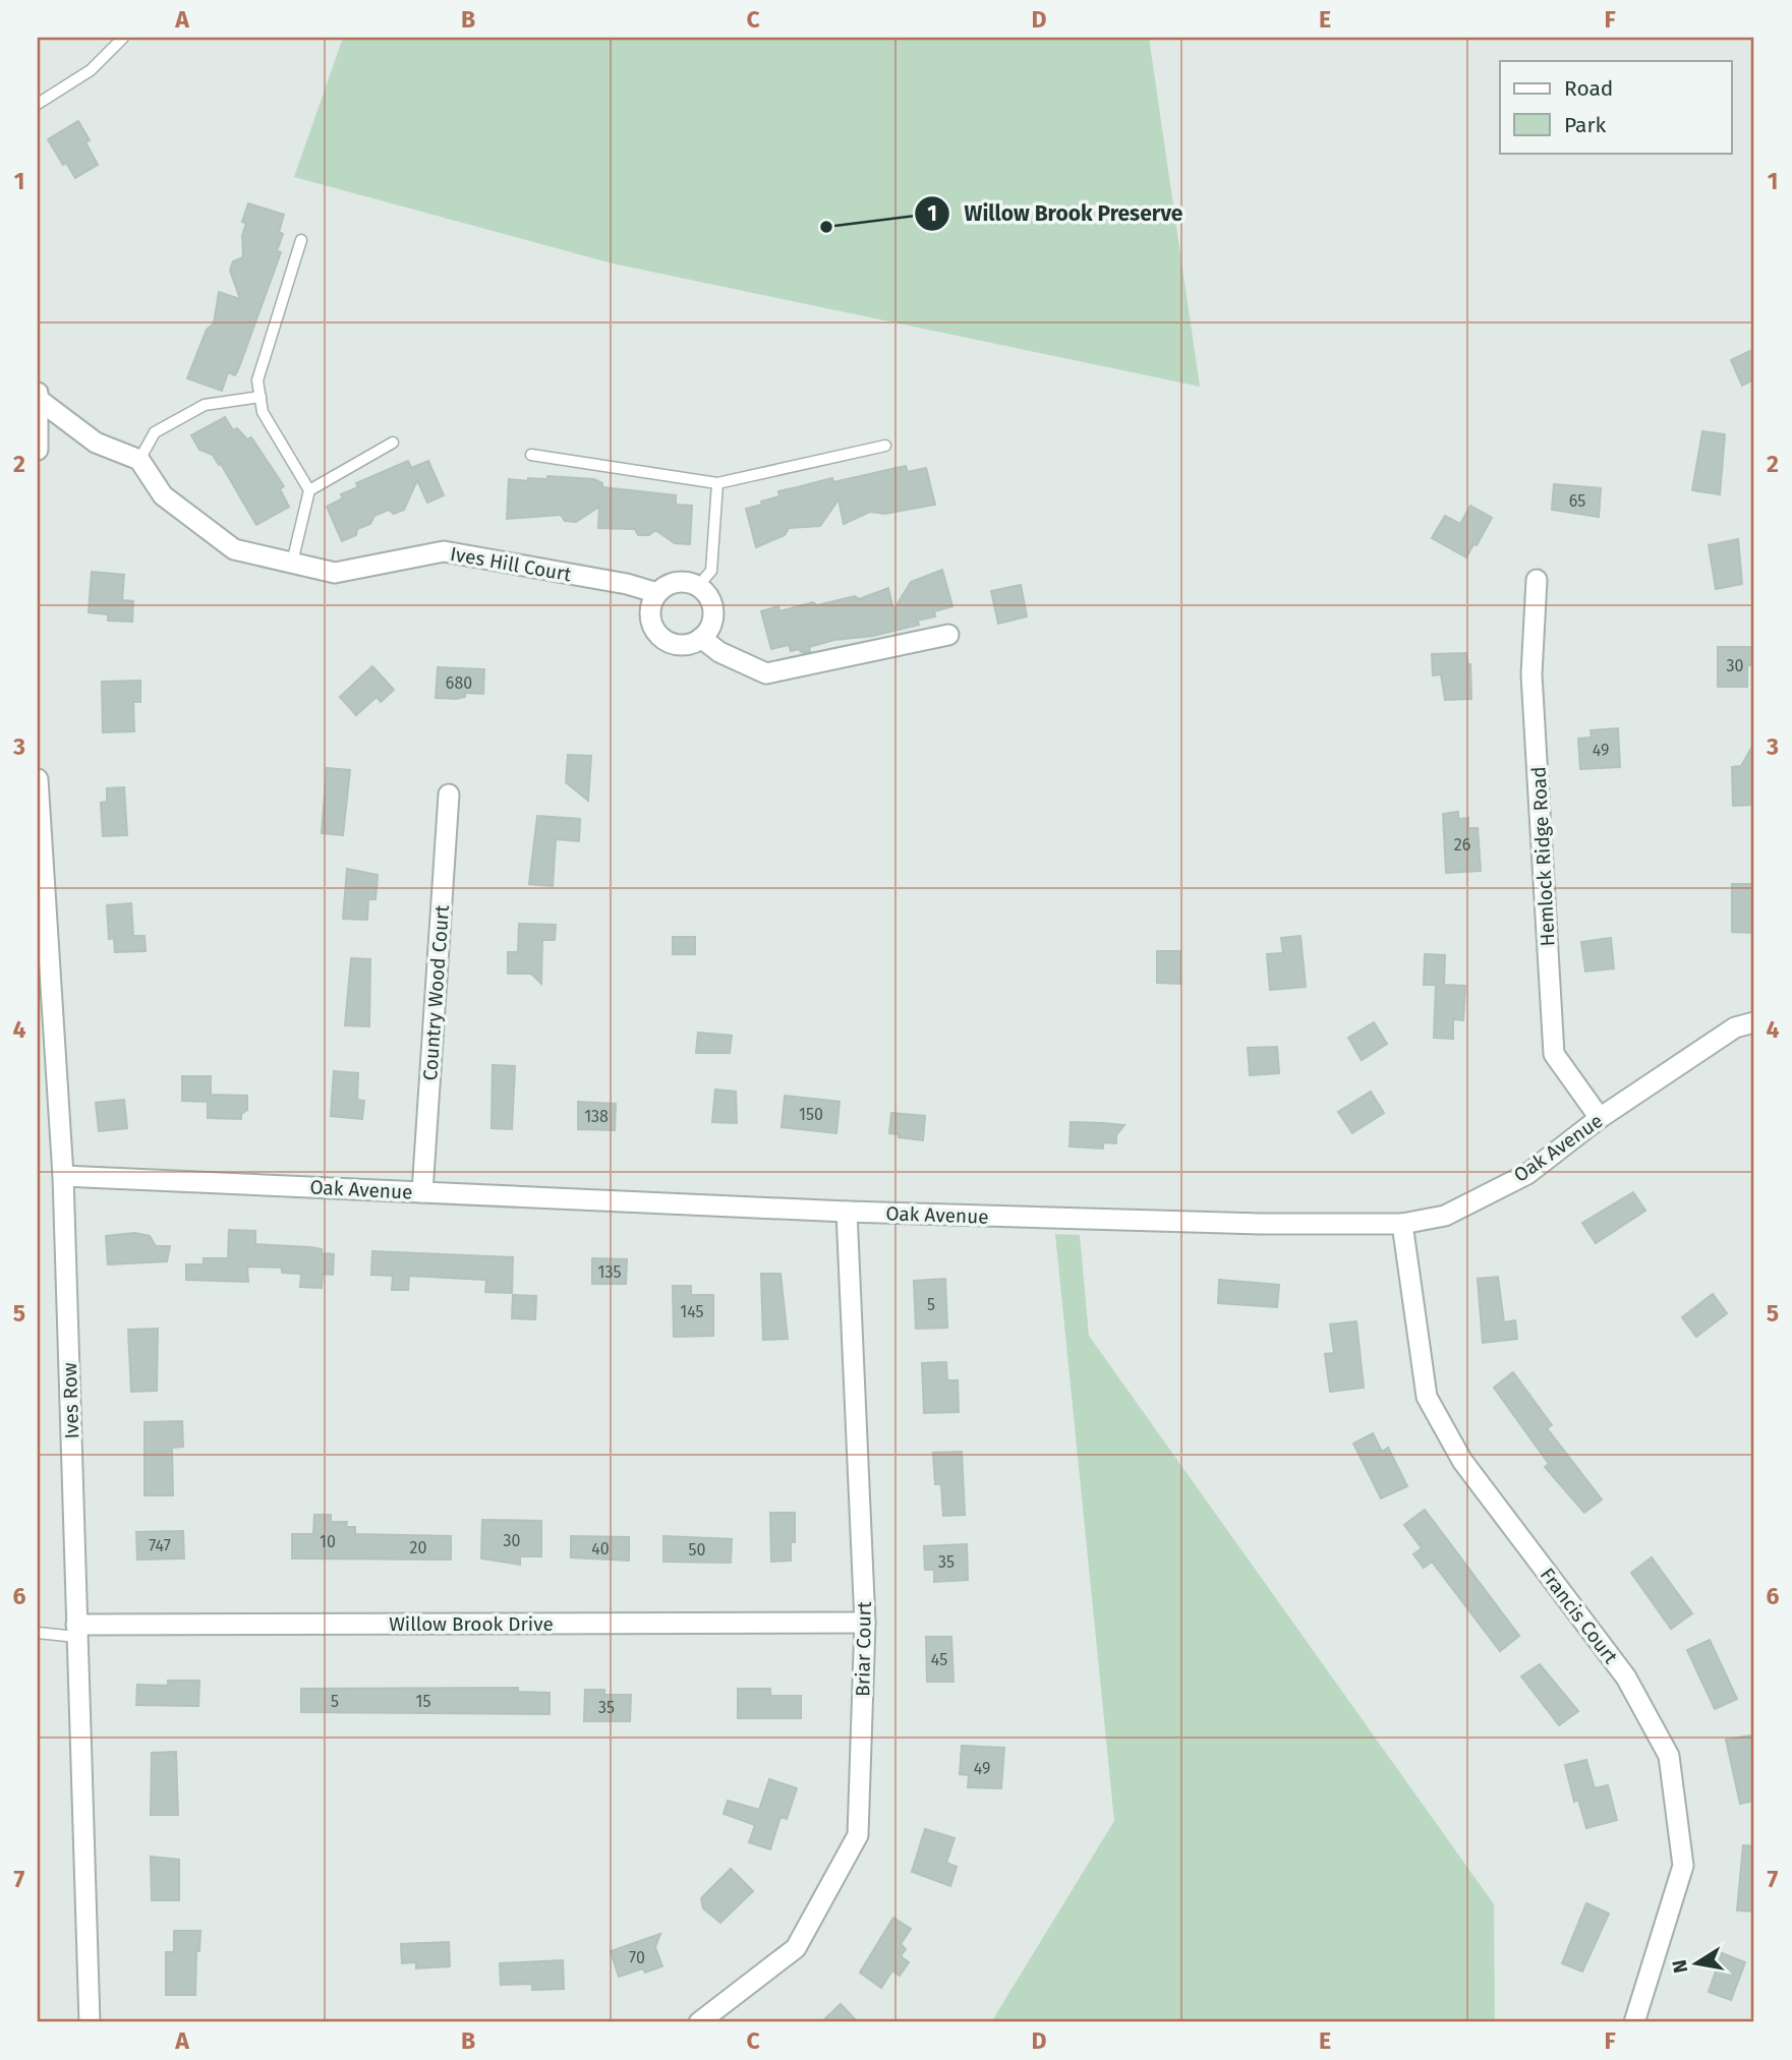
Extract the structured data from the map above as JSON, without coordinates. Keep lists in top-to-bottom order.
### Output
{
  "streets": {
    "street": [
      "Ives Hill Court",
      "Hemlock Ridge Road",
      "Country Wood Court",
      "Oak Avenue",
      "Ives Row",
      "Francis Court",
      "Willow Brook Drive",
      "Briar Court"
    ]
  },
  "crossings": [
    ["Hemlock Ridge Road", "Oak Avenue"],
    ["Country Wood Court", "Oak Avenue"],
    ["Oak Avenue", "Ives Row"],
    ["Oak Avenue", "Francis Court"],
    ["Oak Avenue", "Briar Court"],
    ["Ives Row", "Willow Brook Drive"],
    ["Willow Brook Drive", "Briar Court"]
  ],
  "places": ["Willow Brook Preserve"],
  "house_numbers": [
    "65",
    "30",
    "680",
    "49",
    "26",
    "150",
    "138",
    "135",
    "5",
    "145",
    "30",
    "10",
    "747",
    "20",
    "40",
    "50",
    "35",
    "45",
    "5",
    "15",
    "35",
    "49",
    "70"
  ],
  "legend": ["Road", "Park"],
  "north": "left",
  "grid": {
    "columns": [
      "A",
      "B",
      "C",
      "D",
      "E",
      "F"
    ],
    "rows": [
      "1",
      "2",
      "3",
      "4",
      "5",
      "6",
      "7"
    ]
  }
}
